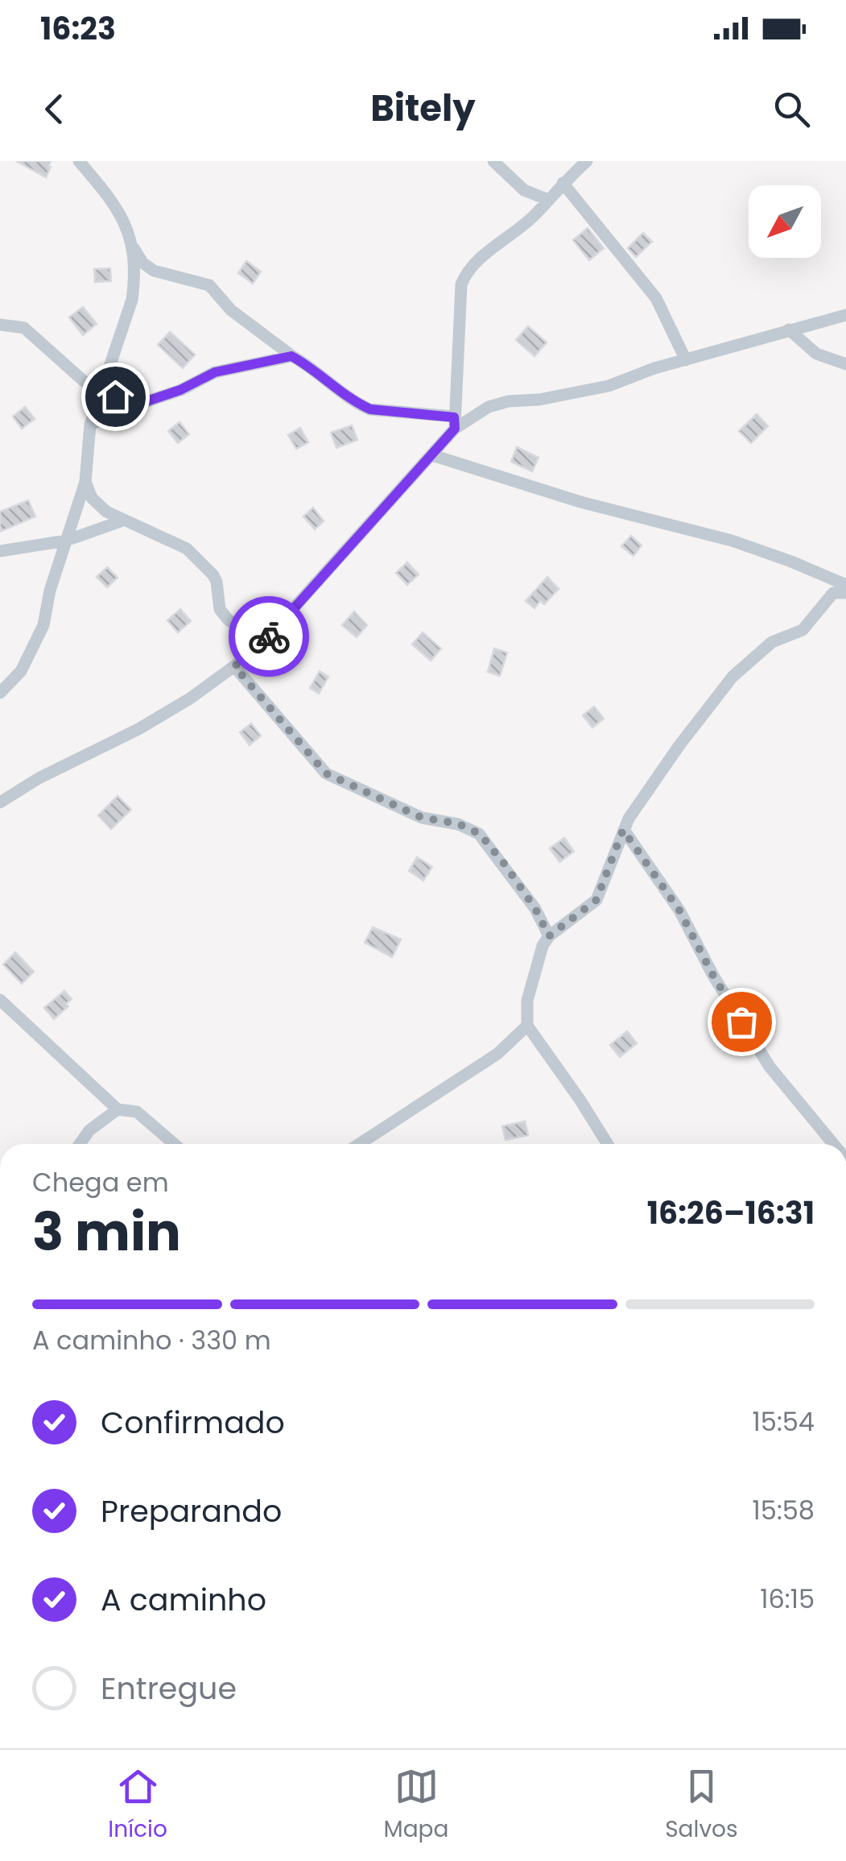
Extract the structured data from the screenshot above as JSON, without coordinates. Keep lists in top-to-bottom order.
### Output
{
  "north": "bottom left",
  "page": {
    "status": "16:23",
    "header": "Bitely",
    "heading": ["3 min", "Chega em", "16:26–16:31"],
    "bar": "A caminho · 330 m",
    "list": [
      ["Confirmado", "15:54"],
      ["Preparando", "15:58"],
      ["A caminho", "16:15"],
      "Entregue"
    ],
    "tabs": ["Início", "Mapa", "Salvos"]
  }
}
